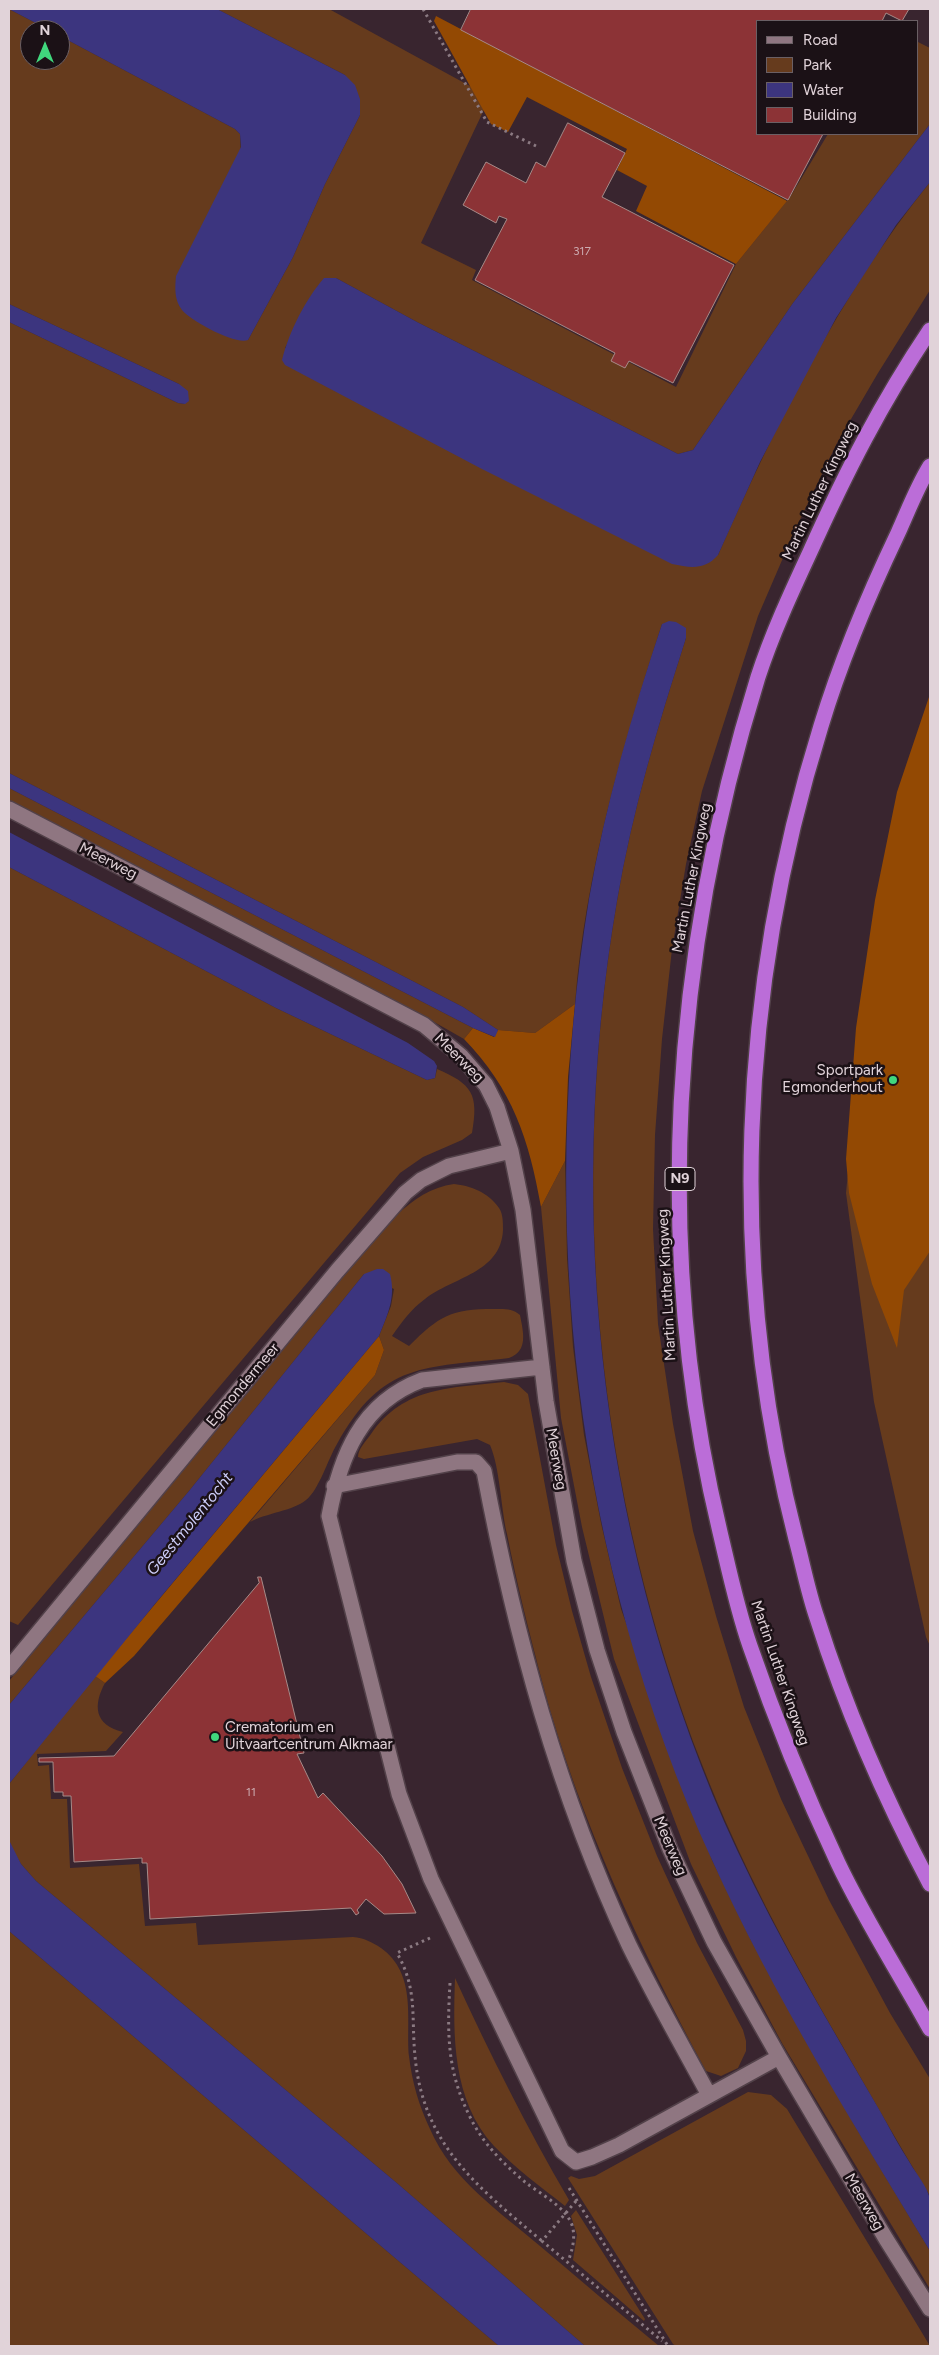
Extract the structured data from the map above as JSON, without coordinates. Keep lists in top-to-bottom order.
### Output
{
  "streets": {
    "highway": ["Martin Luther Kingweg", "N9"],
    "street": ["Meerweg", "Egmondermeer"]
  },
  "crossings": [
    ["Meerweg", "Egmondermeer"]
  ],
  "water": ["Geestmolentocht"],
  "places": ["Sportpark Egmonderhout", "Crematorium en Uitvaartcentrum Alkmaar"],
  "house_numbers": ["317", "11"],
  "legend": [
    "Road",
    "Park",
    "Water",
    "Building"
  ],
  "north": "top"
}
